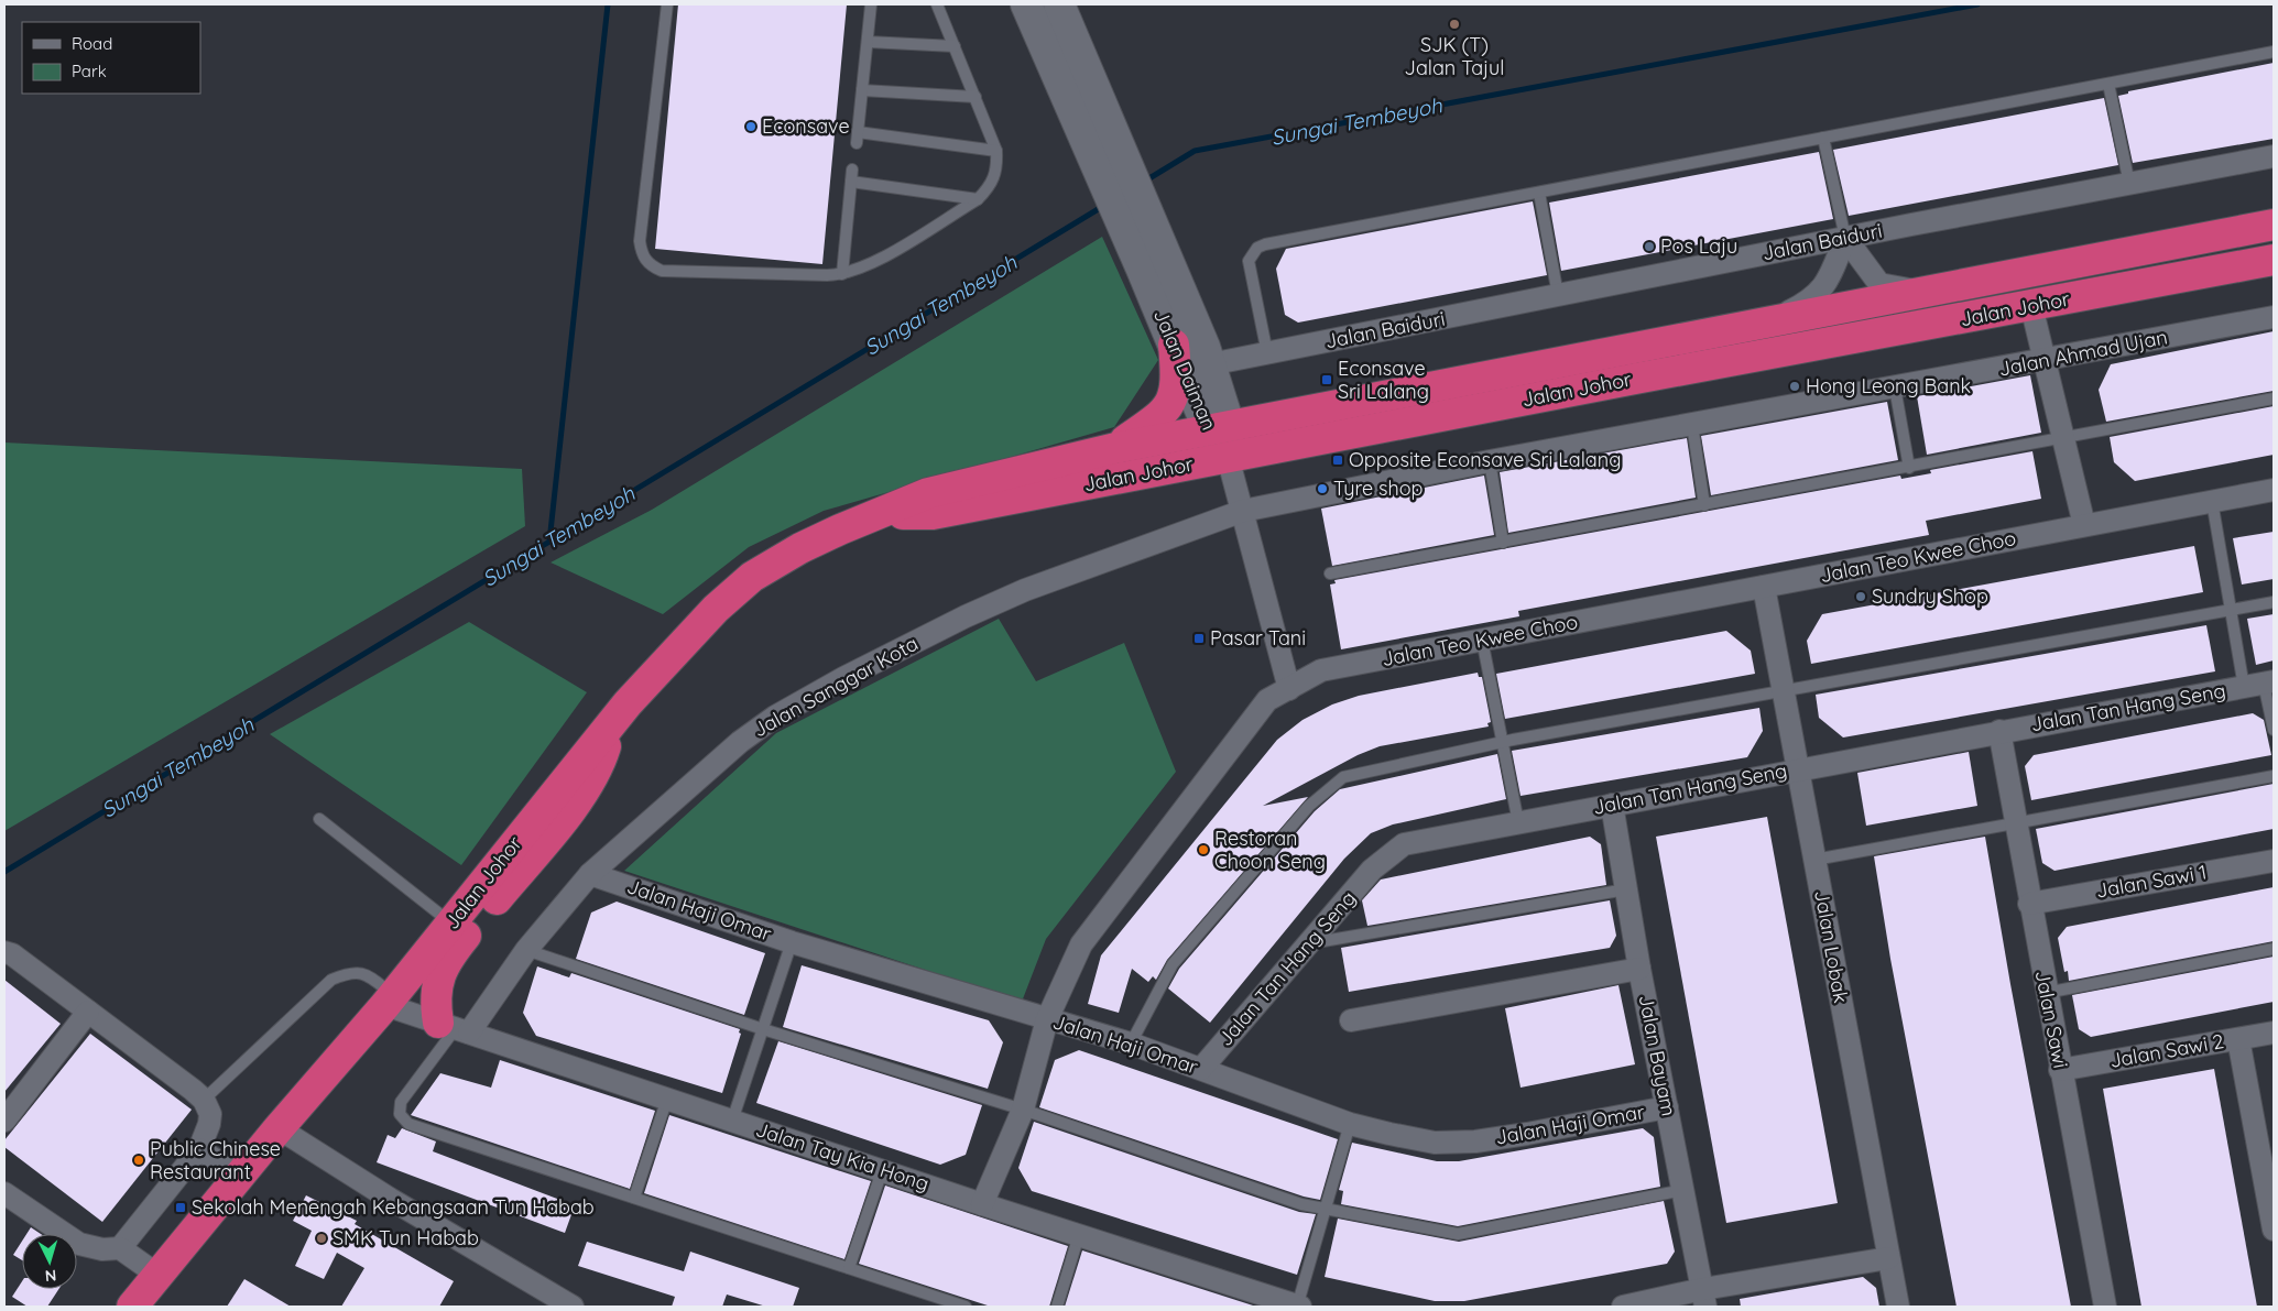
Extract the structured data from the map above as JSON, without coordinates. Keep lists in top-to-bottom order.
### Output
{
  "streets": {
    "highway": ["Jalan Johor"],
    "street": [
      "Jalan Baiduri",
      "Jalan Ahmad Ujan",
      "Jalan Daiman",
      "Jalan Teo Kwee Choo",
      "Jalan Sanggar Kota",
      "Jalan Tan Hang Seng",
      "Jalan Sawi 1",
      "Jalan Haji Omar",
      "Jalan Lobak",
      "Jalan Sawi",
      "Jalan Sawi 2",
      "Jalan Bayam",
      "Jalan Tay Kia Hong"
    ]
  },
  "crossings": [
    ["Jalan Baiduri", "Jalan Daiman"],
    ["Jalan Johor", "Jalan Daiman"],
    ["Jalan Johor", "Jalan Tay Kia Hong"],
    ["Jalan Ahmad Ujan", "Jalan Sanggar Kota"],
    ["Jalan Teo Kwee Choo", "Jalan Haji Omar"],
    ["Jalan Teo Kwee Choo", "Jalan Lobak"],
    ["Jalan Teo Kwee Choo", "Jalan Tay Kia Hong"],
    ["Jalan Sanggar Kota", "Jalan Haji Omar"],
    ["Jalan Sanggar Kota", "Jalan Tay Kia Hong"],
    ["Jalan Tan Hang Seng", "Jalan Haji Omar"],
    ["Jalan Tan Hang Seng", "Jalan Lobak"],
    ["Jalan Tan Hang Seng", "Jalan Sawi"],
    ["Jalan Tan Hang Seng", "Jalan Bayam"],
    ["Jalan Sawi 1", "Jalan Sawi"],
    ["Jalan Haji Omar", "Jalan Bayam"],
    ["Jalan Sawi", "Jalan Sawi 2"]
  ],
  "water": ["Sungai Tembeyoh"],
  "places": {
    "other": [
      "SJK (T) Jalan Tajul",
      "Econsave",
      "Pos Laju",
      "Hong Leong Bank",
      "Tyre shop",
      "Sundry Shop",
      "Restoran Choon Seng",
      "Public Chinese Restaurant",
      "SMK Tun Habab"
    ],
    "transit": [
      "Econsave Sri Lalang",
      "Opposite Econsave Sri Lalang",
      "Pasar Tani",
      "Sekolah Menengah Kebangsaan Tun Habab"
    ]
  },
  "legend": ["Road", "Park"],
  "north": "bottom"
}
